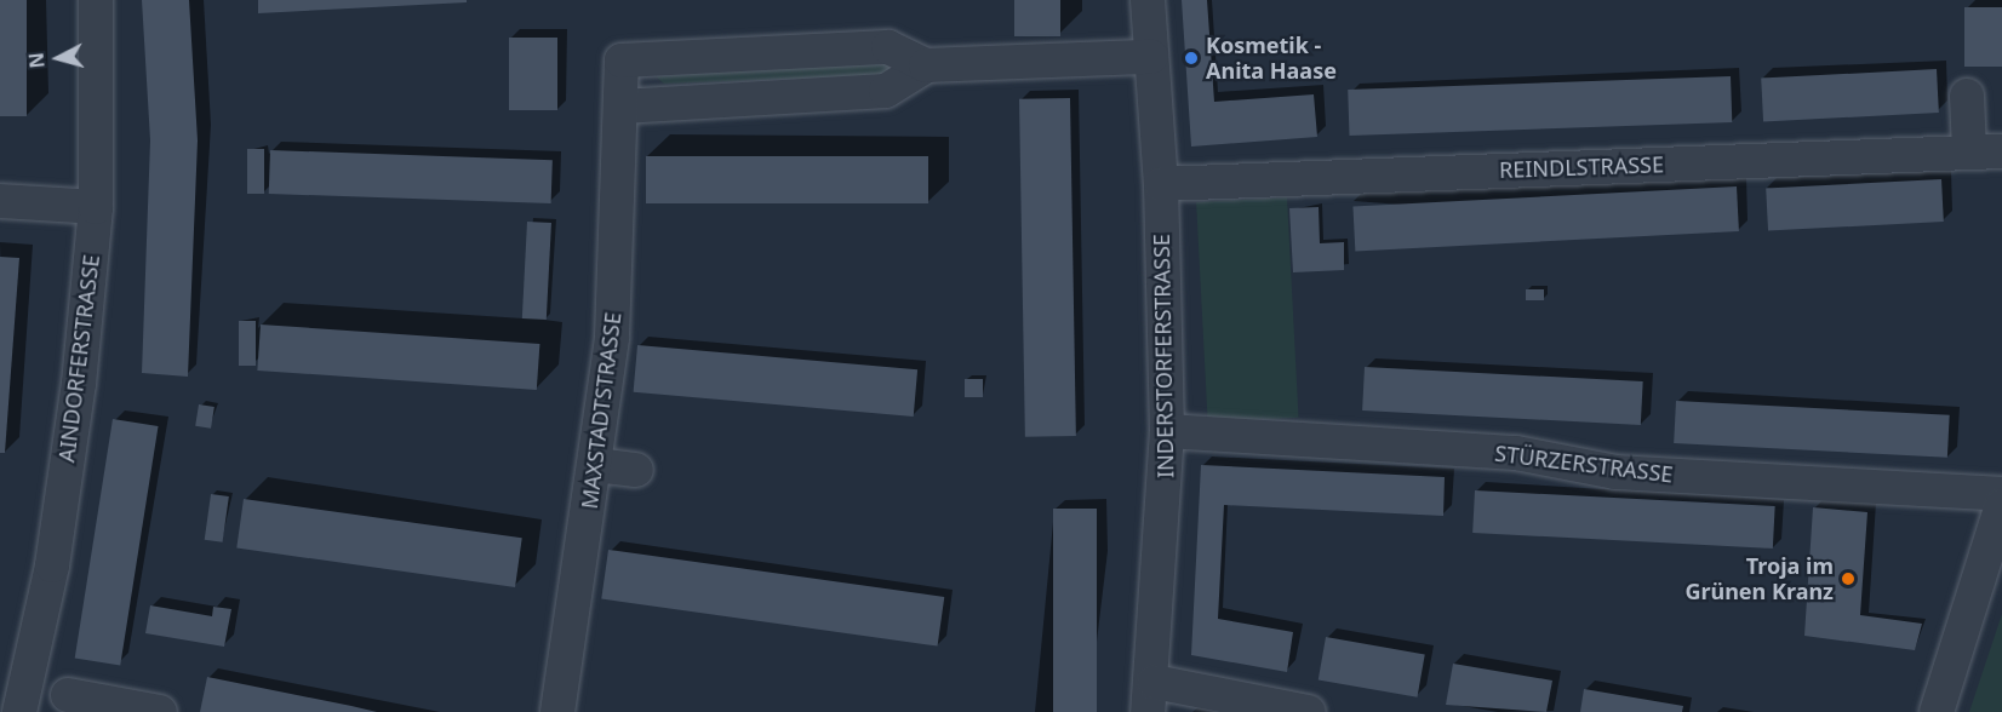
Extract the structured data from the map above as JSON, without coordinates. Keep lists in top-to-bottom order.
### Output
{
  "streets": {
    "street": [
      "REINDLSTRASSE",
      "INDERSTORFERSTRASSE",
      "AINDORFERSTRASSE",
      "MAXSTADTSTRASSE",
      "STÜRZERSTRASSE"
    ]
  },
  "crossings": [
    ["REINDLSTRASSE", "INDERSTORFERSTRASSE"],
    ["INDERSTORFERSTRASSE", "MAXSTADTSTRASSE"],
    ["INDERSTORFERSTRASSE", "STÜRZERSTRASSE"]
  ],
  "places": ["Kosmetik - Anita Haase", "Troja im Grünen Kranz"],
  "north": "left"
}
